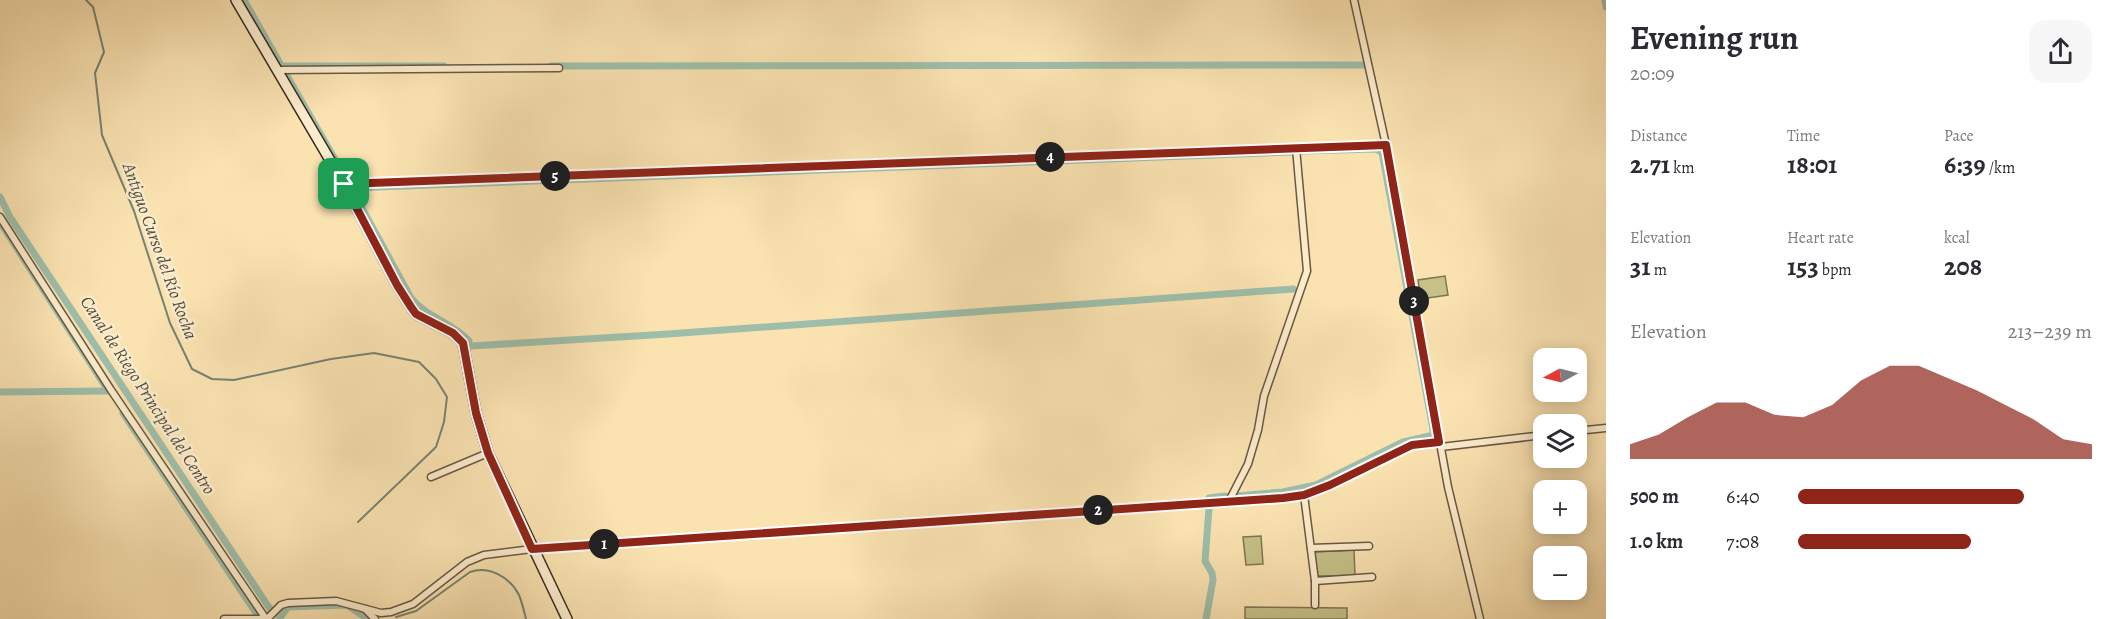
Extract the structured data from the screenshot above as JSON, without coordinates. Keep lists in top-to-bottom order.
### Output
{
  "water": ["Antiguo Curso del Río Rocha", "Canal de Riego Principal del Centro"],
  "north": "left",
  "page": {
    "heading": ["Evening run", "20:09"],
    "stats": [
      ["Distance", "2.71 km"],
      ["Time", "18:01"],
      ["Pace", "6:39 /km"],
      ["Elevation", "31 m"],
      ["Heart rate", "153 bpm"],
      ["kcal", "208"]
    ],
    "pins": [
      "4",
      "5",
      "3",
      "2",
      "1"
    ],
    "chart": ["Elevation", "213–239 m"],
    "map_buttons": ["+", "−"],
    "list": [
      {
        "name": "500 m",
        "note": "6:40"
      },
      {
        "name": "1.0 km",
        "note": "7:08"
      }
    ]
  }
}
